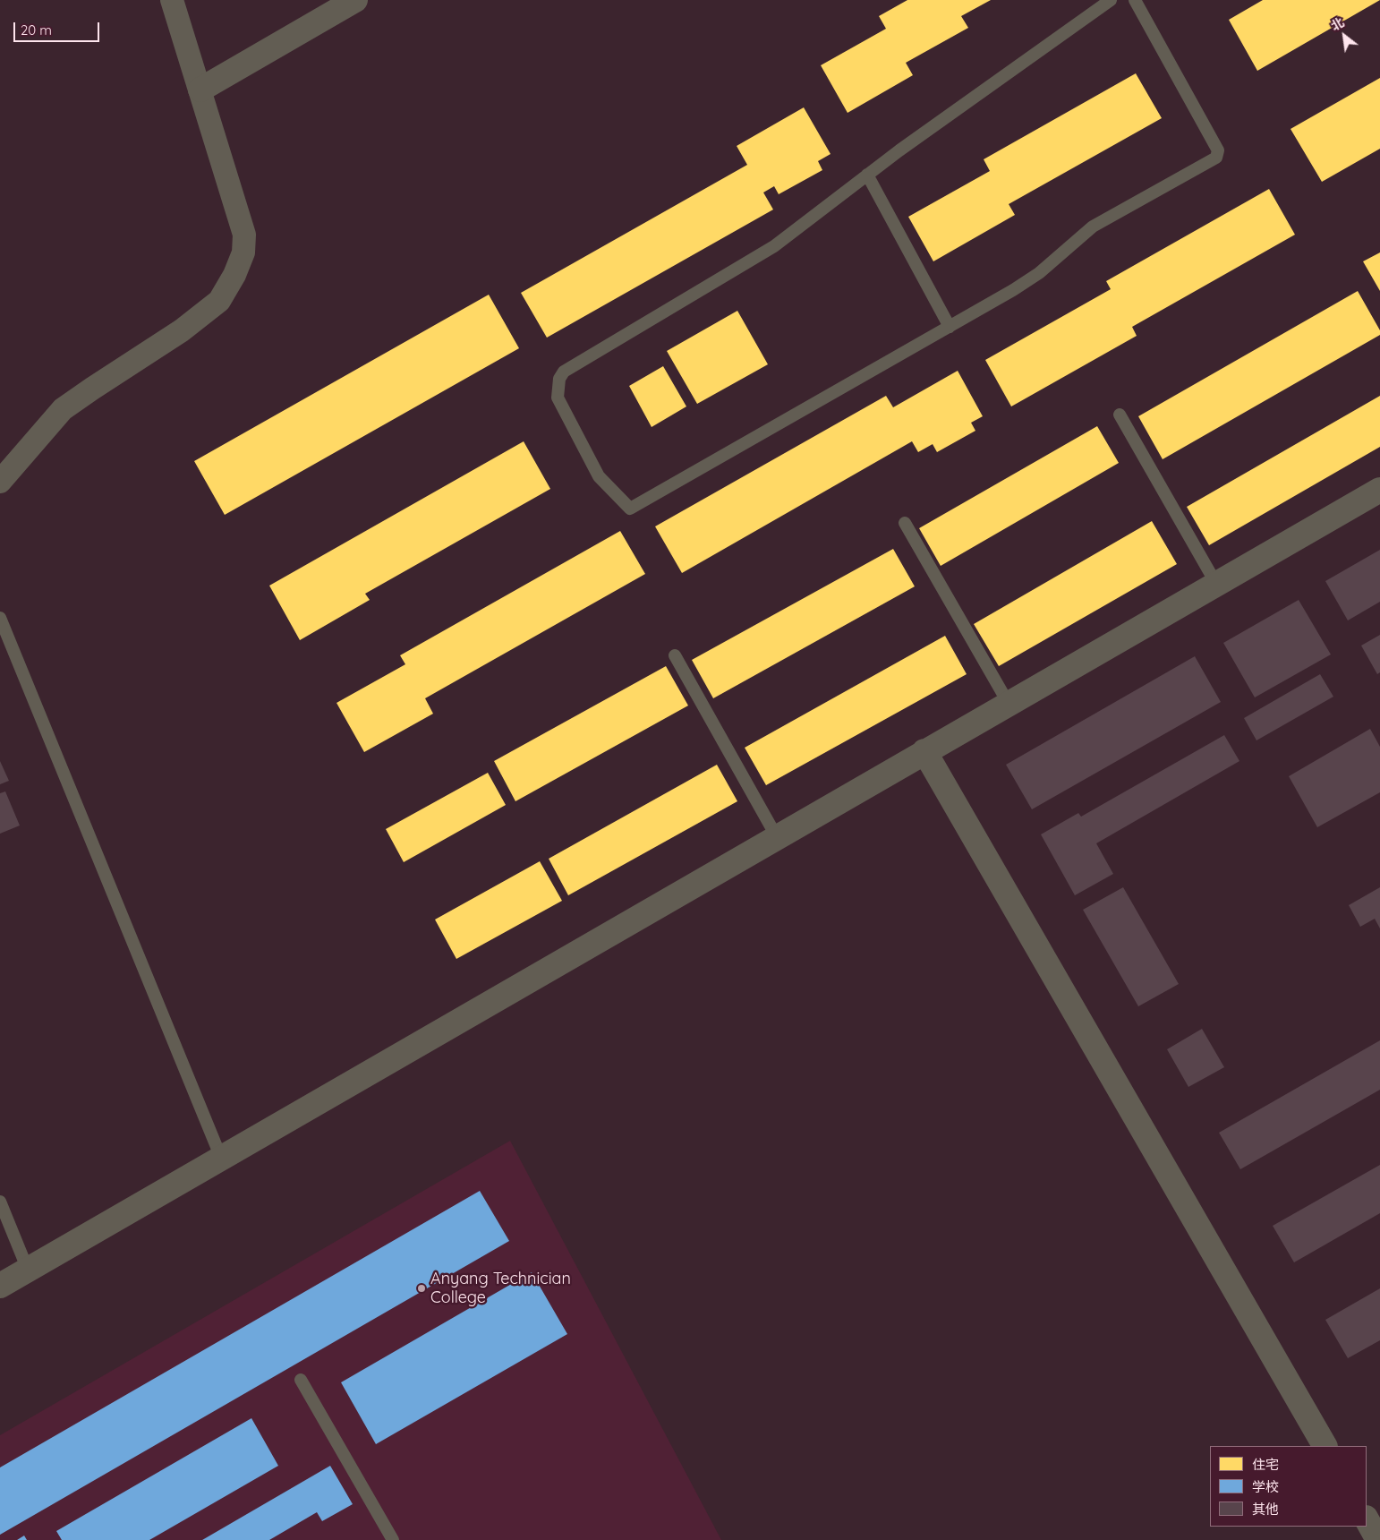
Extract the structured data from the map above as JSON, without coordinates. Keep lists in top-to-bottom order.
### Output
{
  "places": ["Anyang Technician College"],
  "legend": ["住宅", "学校", "其他"],
  "scale_bar": "20 m",
  "north": "top left"
}
